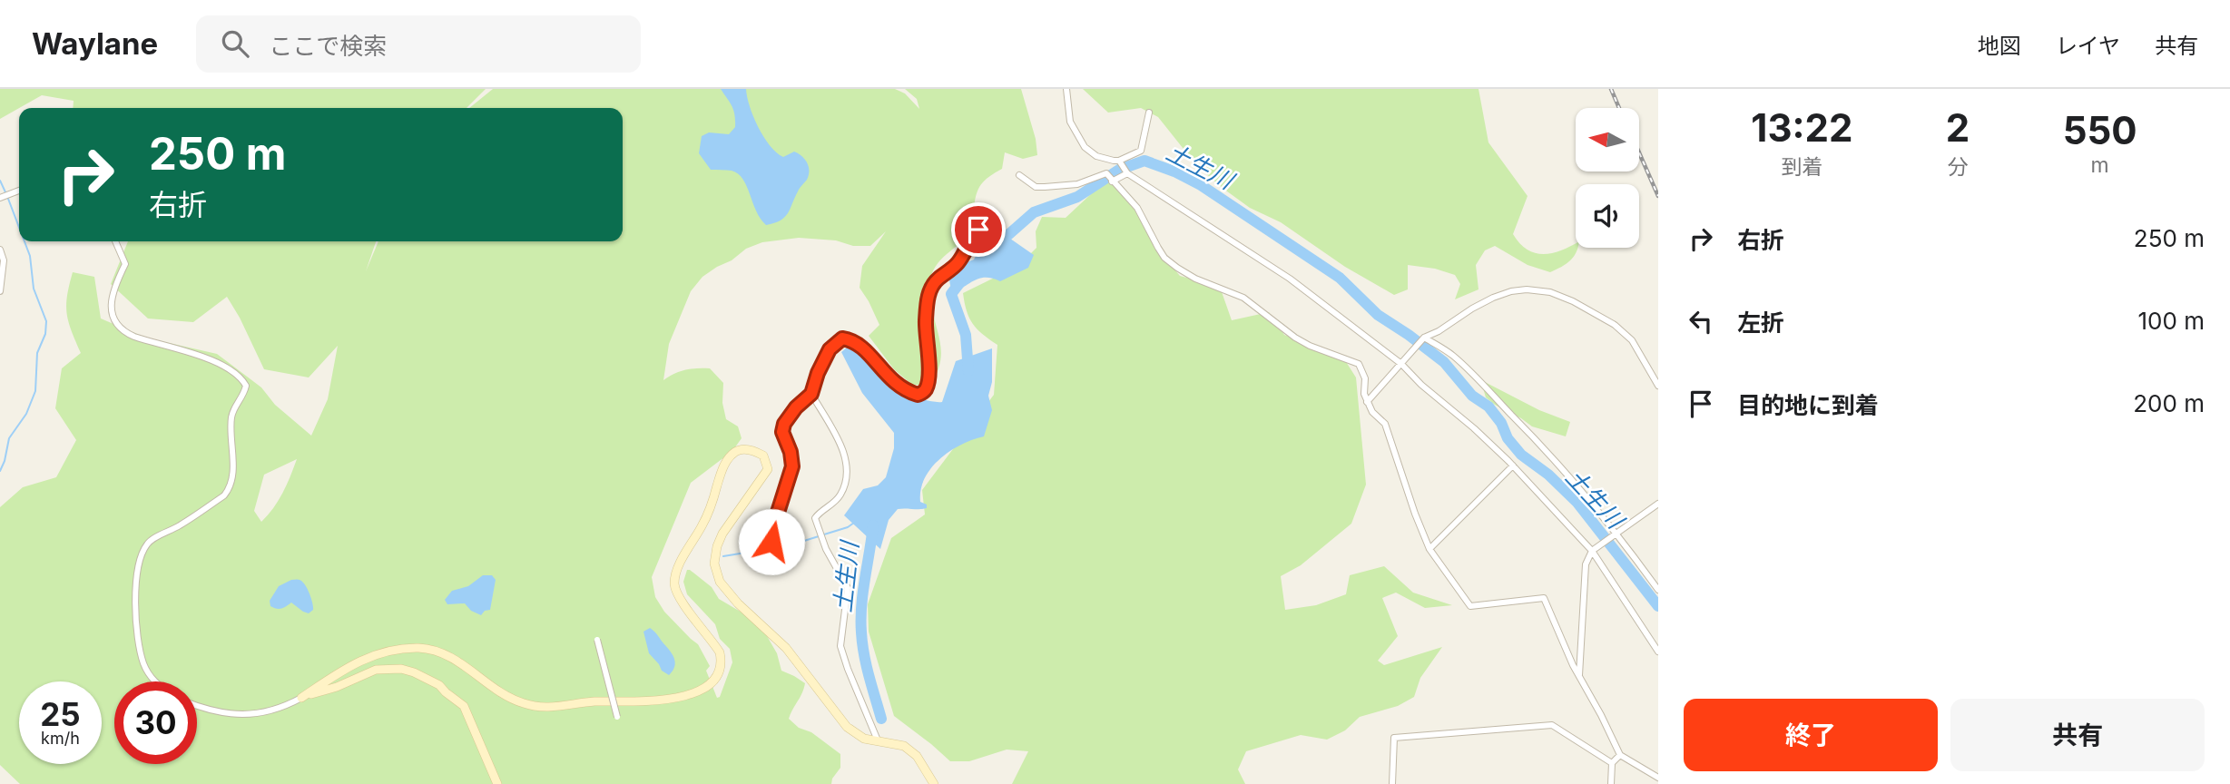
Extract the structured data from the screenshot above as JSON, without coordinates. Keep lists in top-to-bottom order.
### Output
{
  "water": ["土生川"],
  "north": "left",
  "page": {
    "header": "Waylane",
    "search": "ここで検索",
    "nav": ["地図", "レイヤ", "共有"],
    "eta": [
      "13:22",
      "到着",
      "2",
      "分",
      "550",
      "m"
    ],
    "turn": ["250 m", "右折"],
    "list": [
      {
        "name": "右折",
        "value": "250 m"
      },
      {
        "name": "左折",
        "value": "100 m"
      },
      {
        "name": "目的地に到着",
        "value": "200 m"
      }
    ],
    "speed": "25 km/h",
    "limit": "30",
    "buttons": ["終了", "共有"]
  }
}
